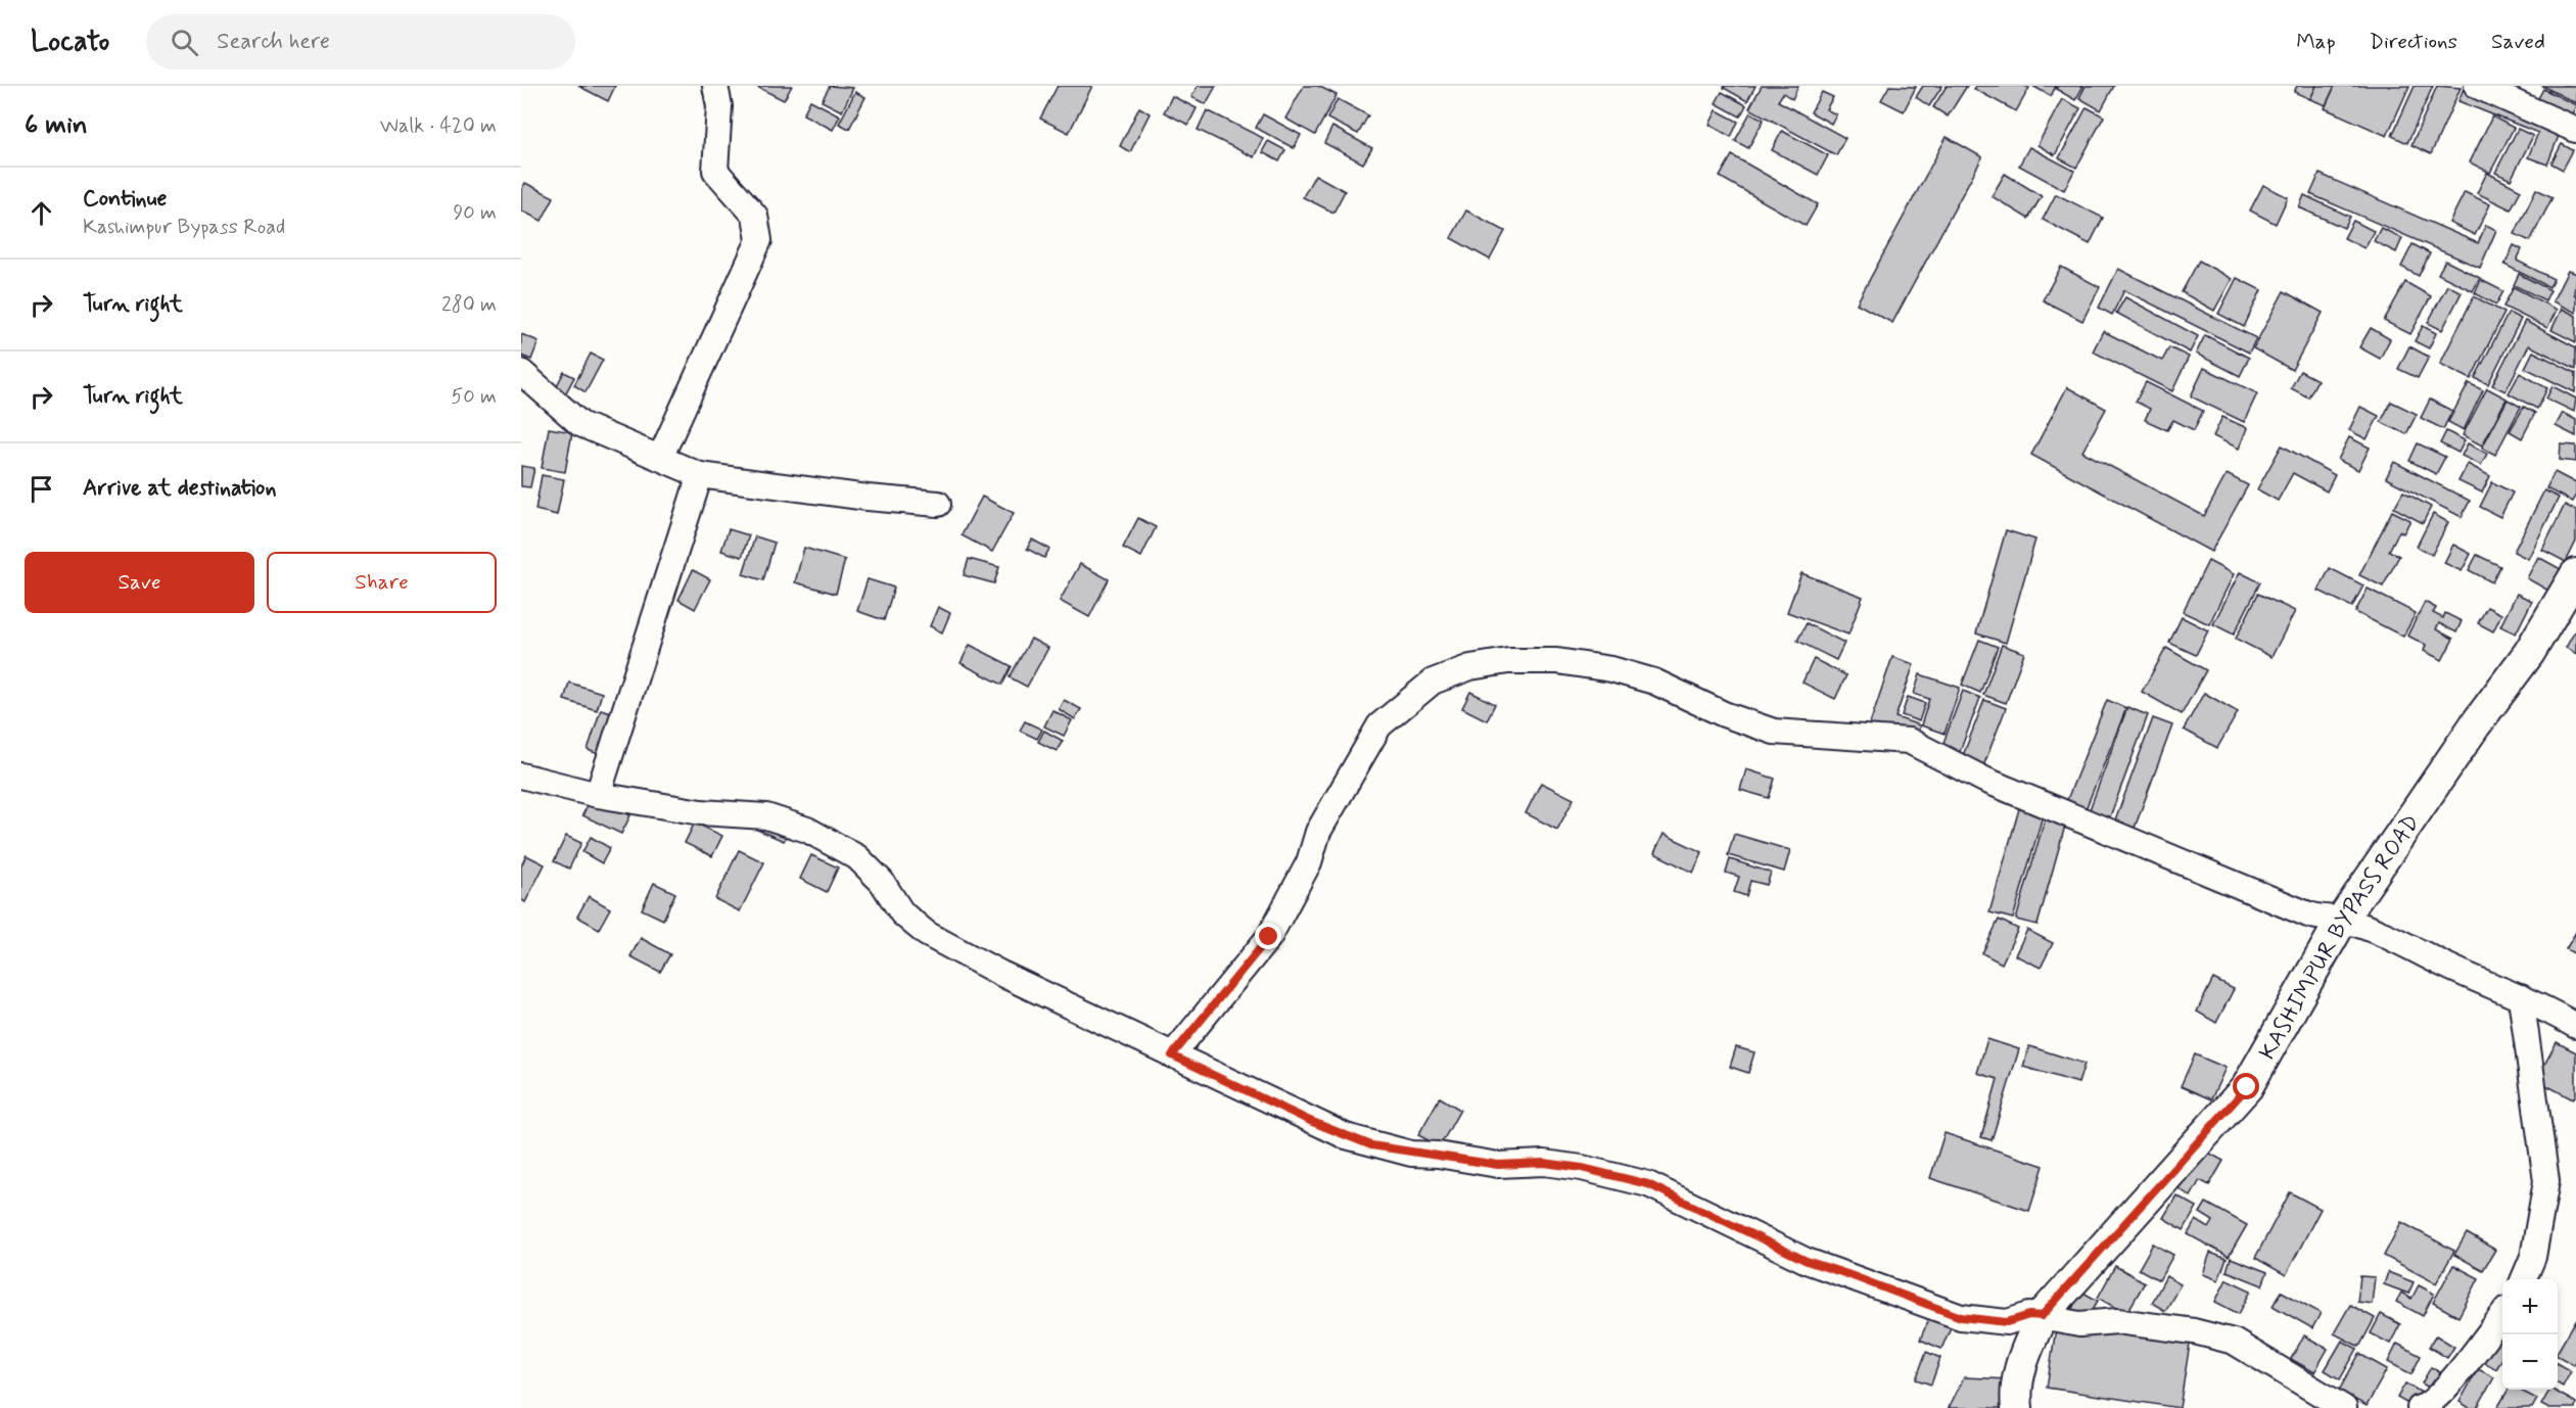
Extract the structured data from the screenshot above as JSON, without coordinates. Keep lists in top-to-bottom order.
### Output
{
  "streets": {
    "main road": ["KASHIMPUR BYPASS ROAD"]
  },
  "page": {
    "header": "Locato",
    "search": "Search here",
    "nav": ["Map", "Directions", "Saved"],
    "heading": ["6 min", "Walk · 420 m"],
    "list": [
      ["Continue", "Kashimpur Bypass Road", "90 m"],
      ["Turn right", "280 m"],
      ["Turn right", "50 m"],
      "Arrive at destination"
    ],
    "buttons": ["Save", "Share"],
    "map_buttons": ["+", "−"]
  }
}
